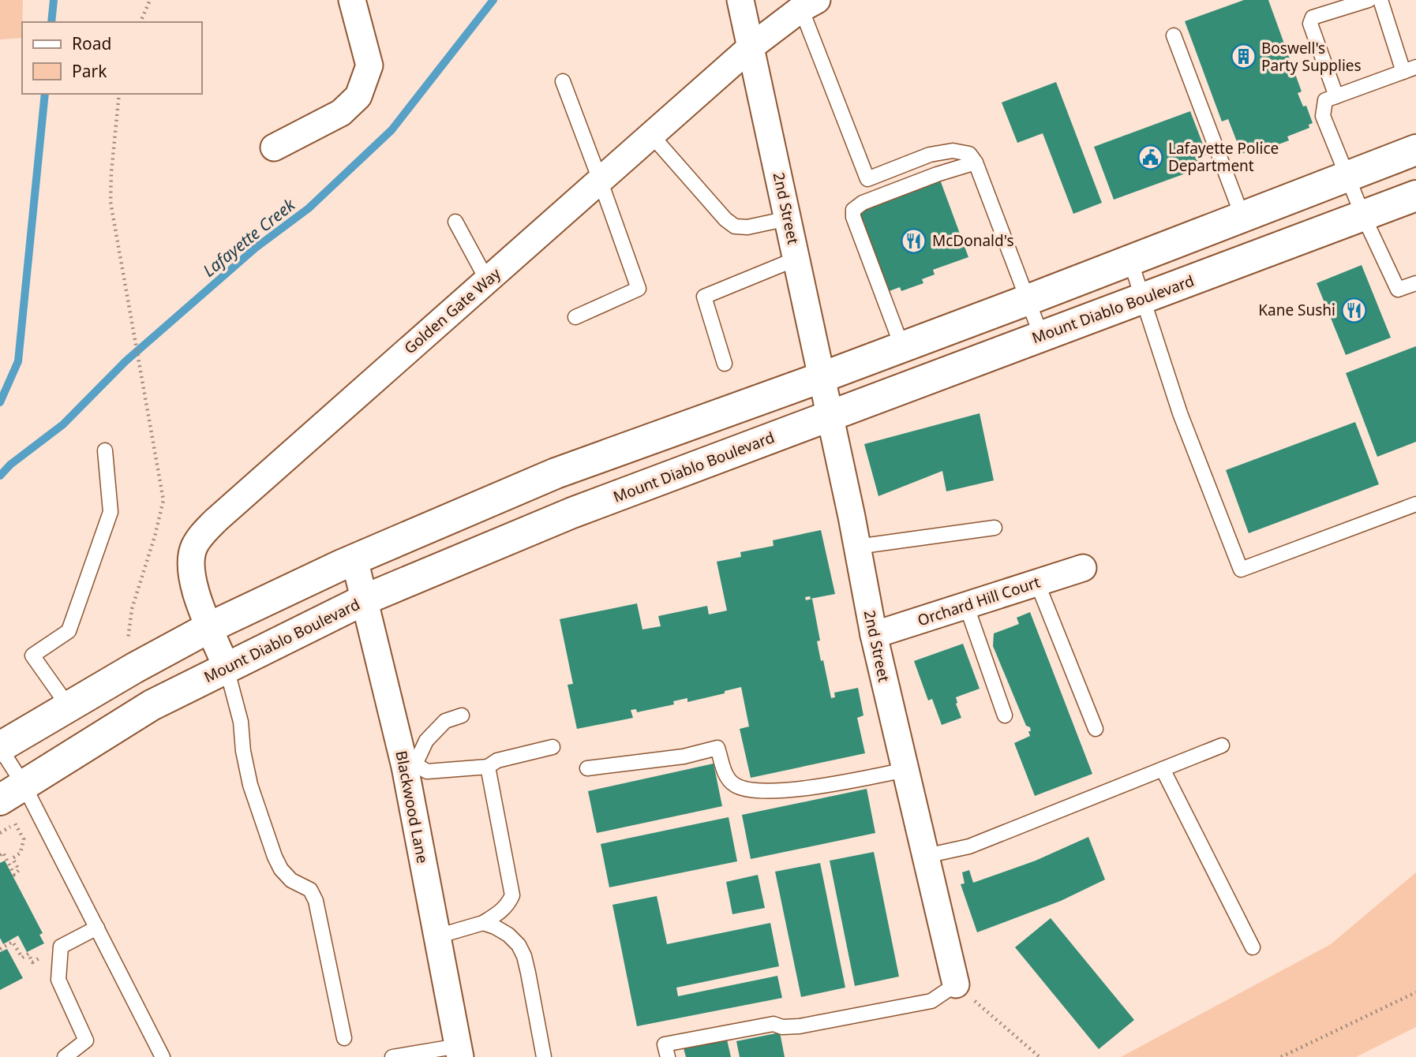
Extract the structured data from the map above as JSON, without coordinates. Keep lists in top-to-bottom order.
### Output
{
  "streets": {
    "main road": ["Mount Diablo Boulevard"],
    "street": [
      "2nd Street",
      "Golden Gate Way",
      "Orchard Hill Court",
      "Blackwood Lane"
    ]
  },
  "crossings": [
    ["2nd Street", "Mount Diablo Boulevard"],
    ["2nd Street", "Golden Gate Way"],
    ["2nd Street", "Orchard Hill Court"],
    ["Mount Diablo Boulevard", "Golden Gate Way"],
    ["Mount Diablo Boulevard", "Blackwood Lane"]
  ],
  "water": ["Lafayette Creek"],
  "places": {
    "building": ["Boswell's Party Supplies"],
    "public building": ["Lafayette Police Department"],
    "restaurant": ["McDonald's", "Kane Sushi"]
  },
  "legend": ["Road", "Park"]
}
